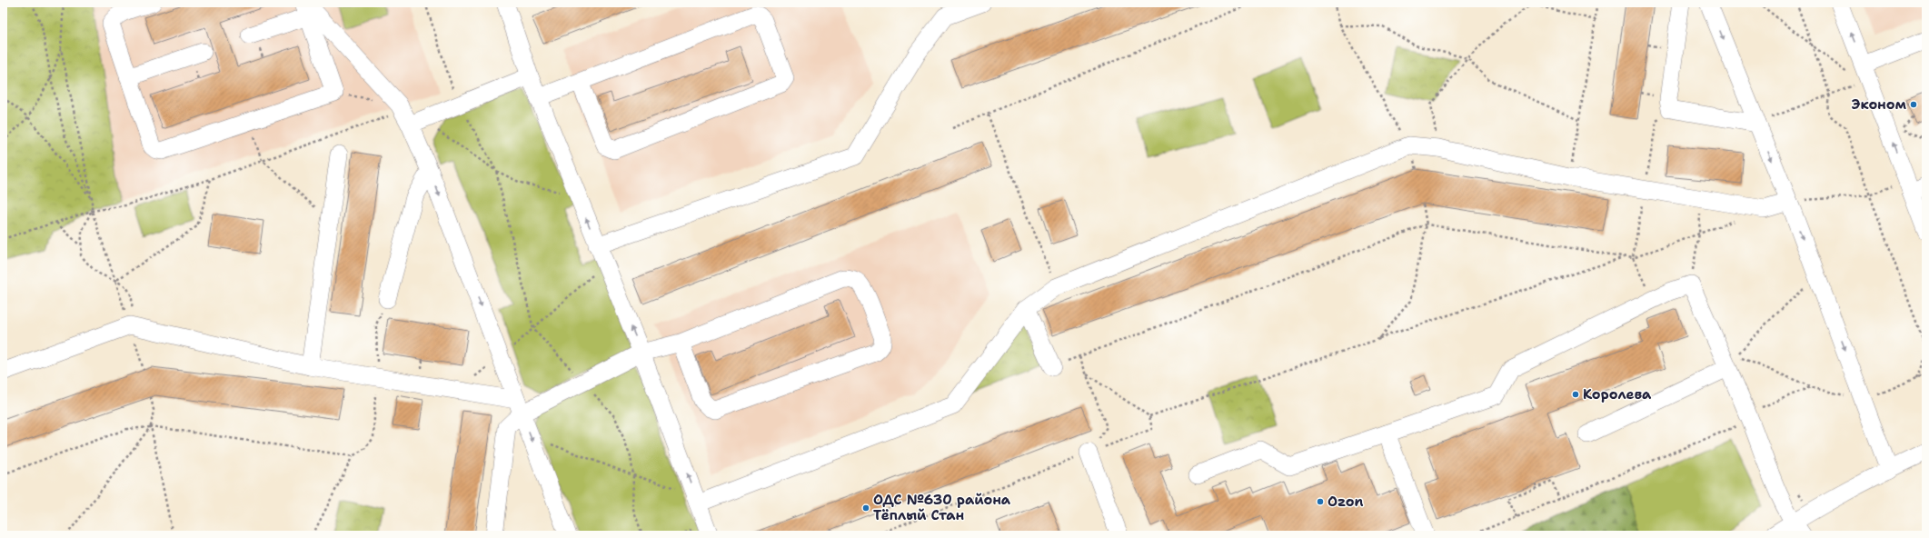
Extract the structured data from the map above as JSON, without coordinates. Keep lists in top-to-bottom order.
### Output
{
  "places": [
    "Эконом",
    "Королева",
    "Ozon",
    "ОДС №630 района Тёплый Стан"
  ]
}
